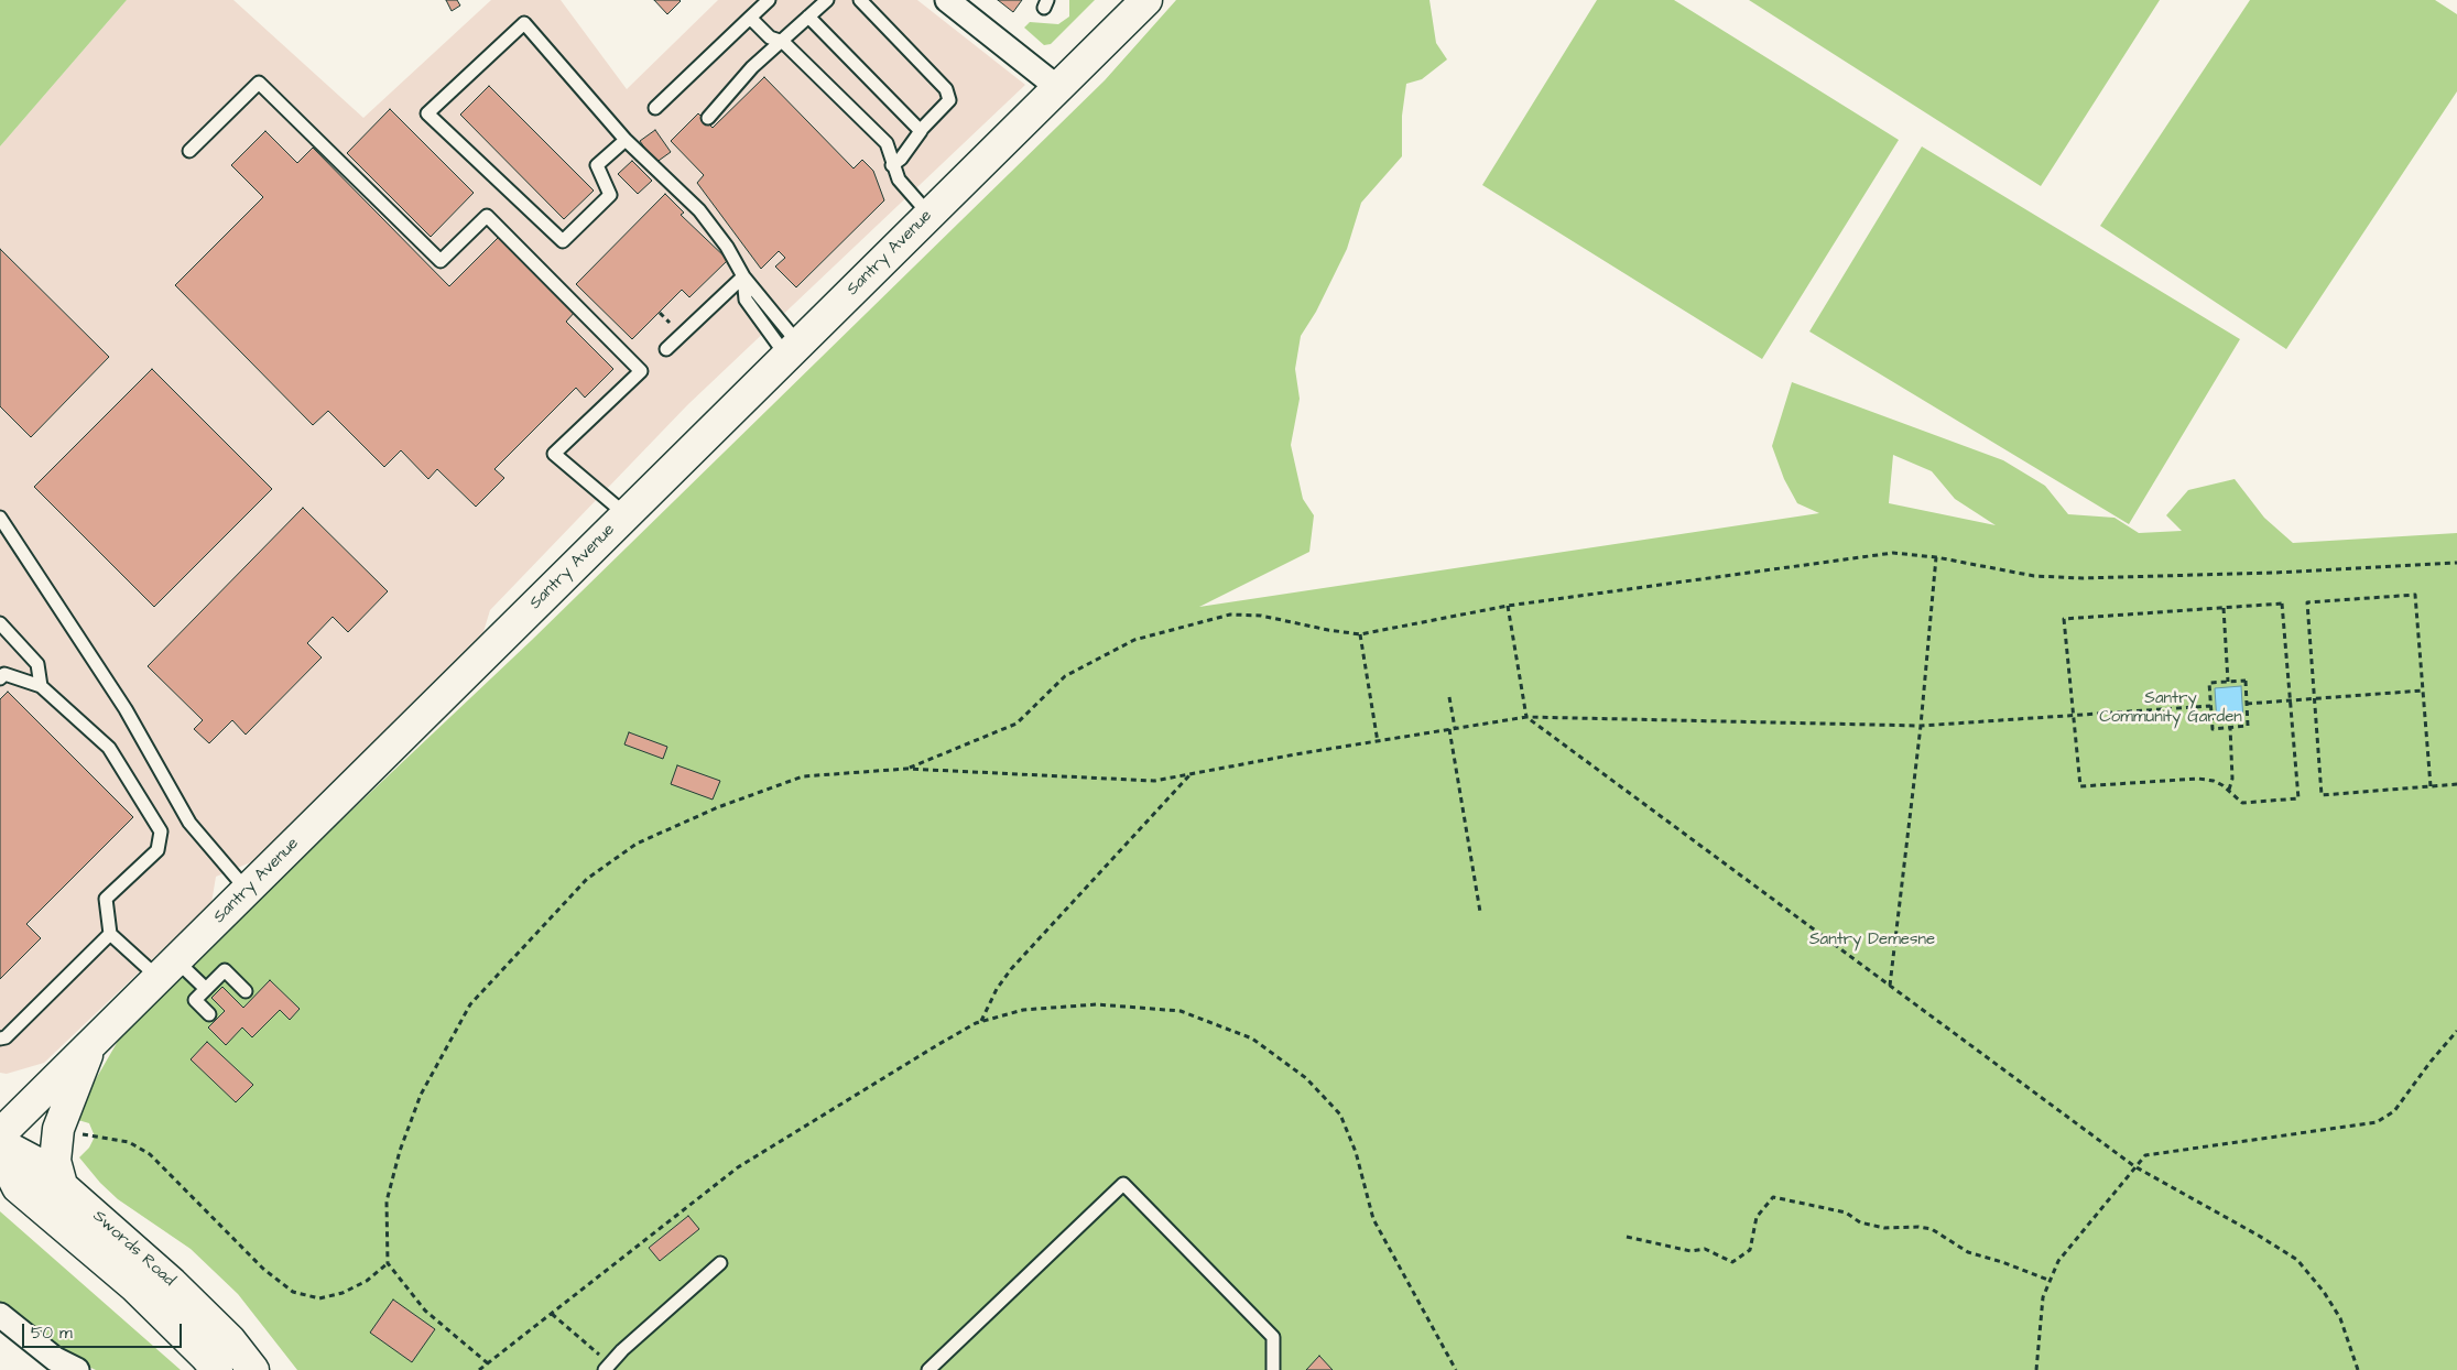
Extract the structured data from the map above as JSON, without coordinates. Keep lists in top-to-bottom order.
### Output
{
  "streets": {
    "main road": ["Santry Avenue", "Swords Road"]
  },
  "parks": ["Santry Community Garden", "Santry Demesne"],
  "scale_bar": "50 m"
}
